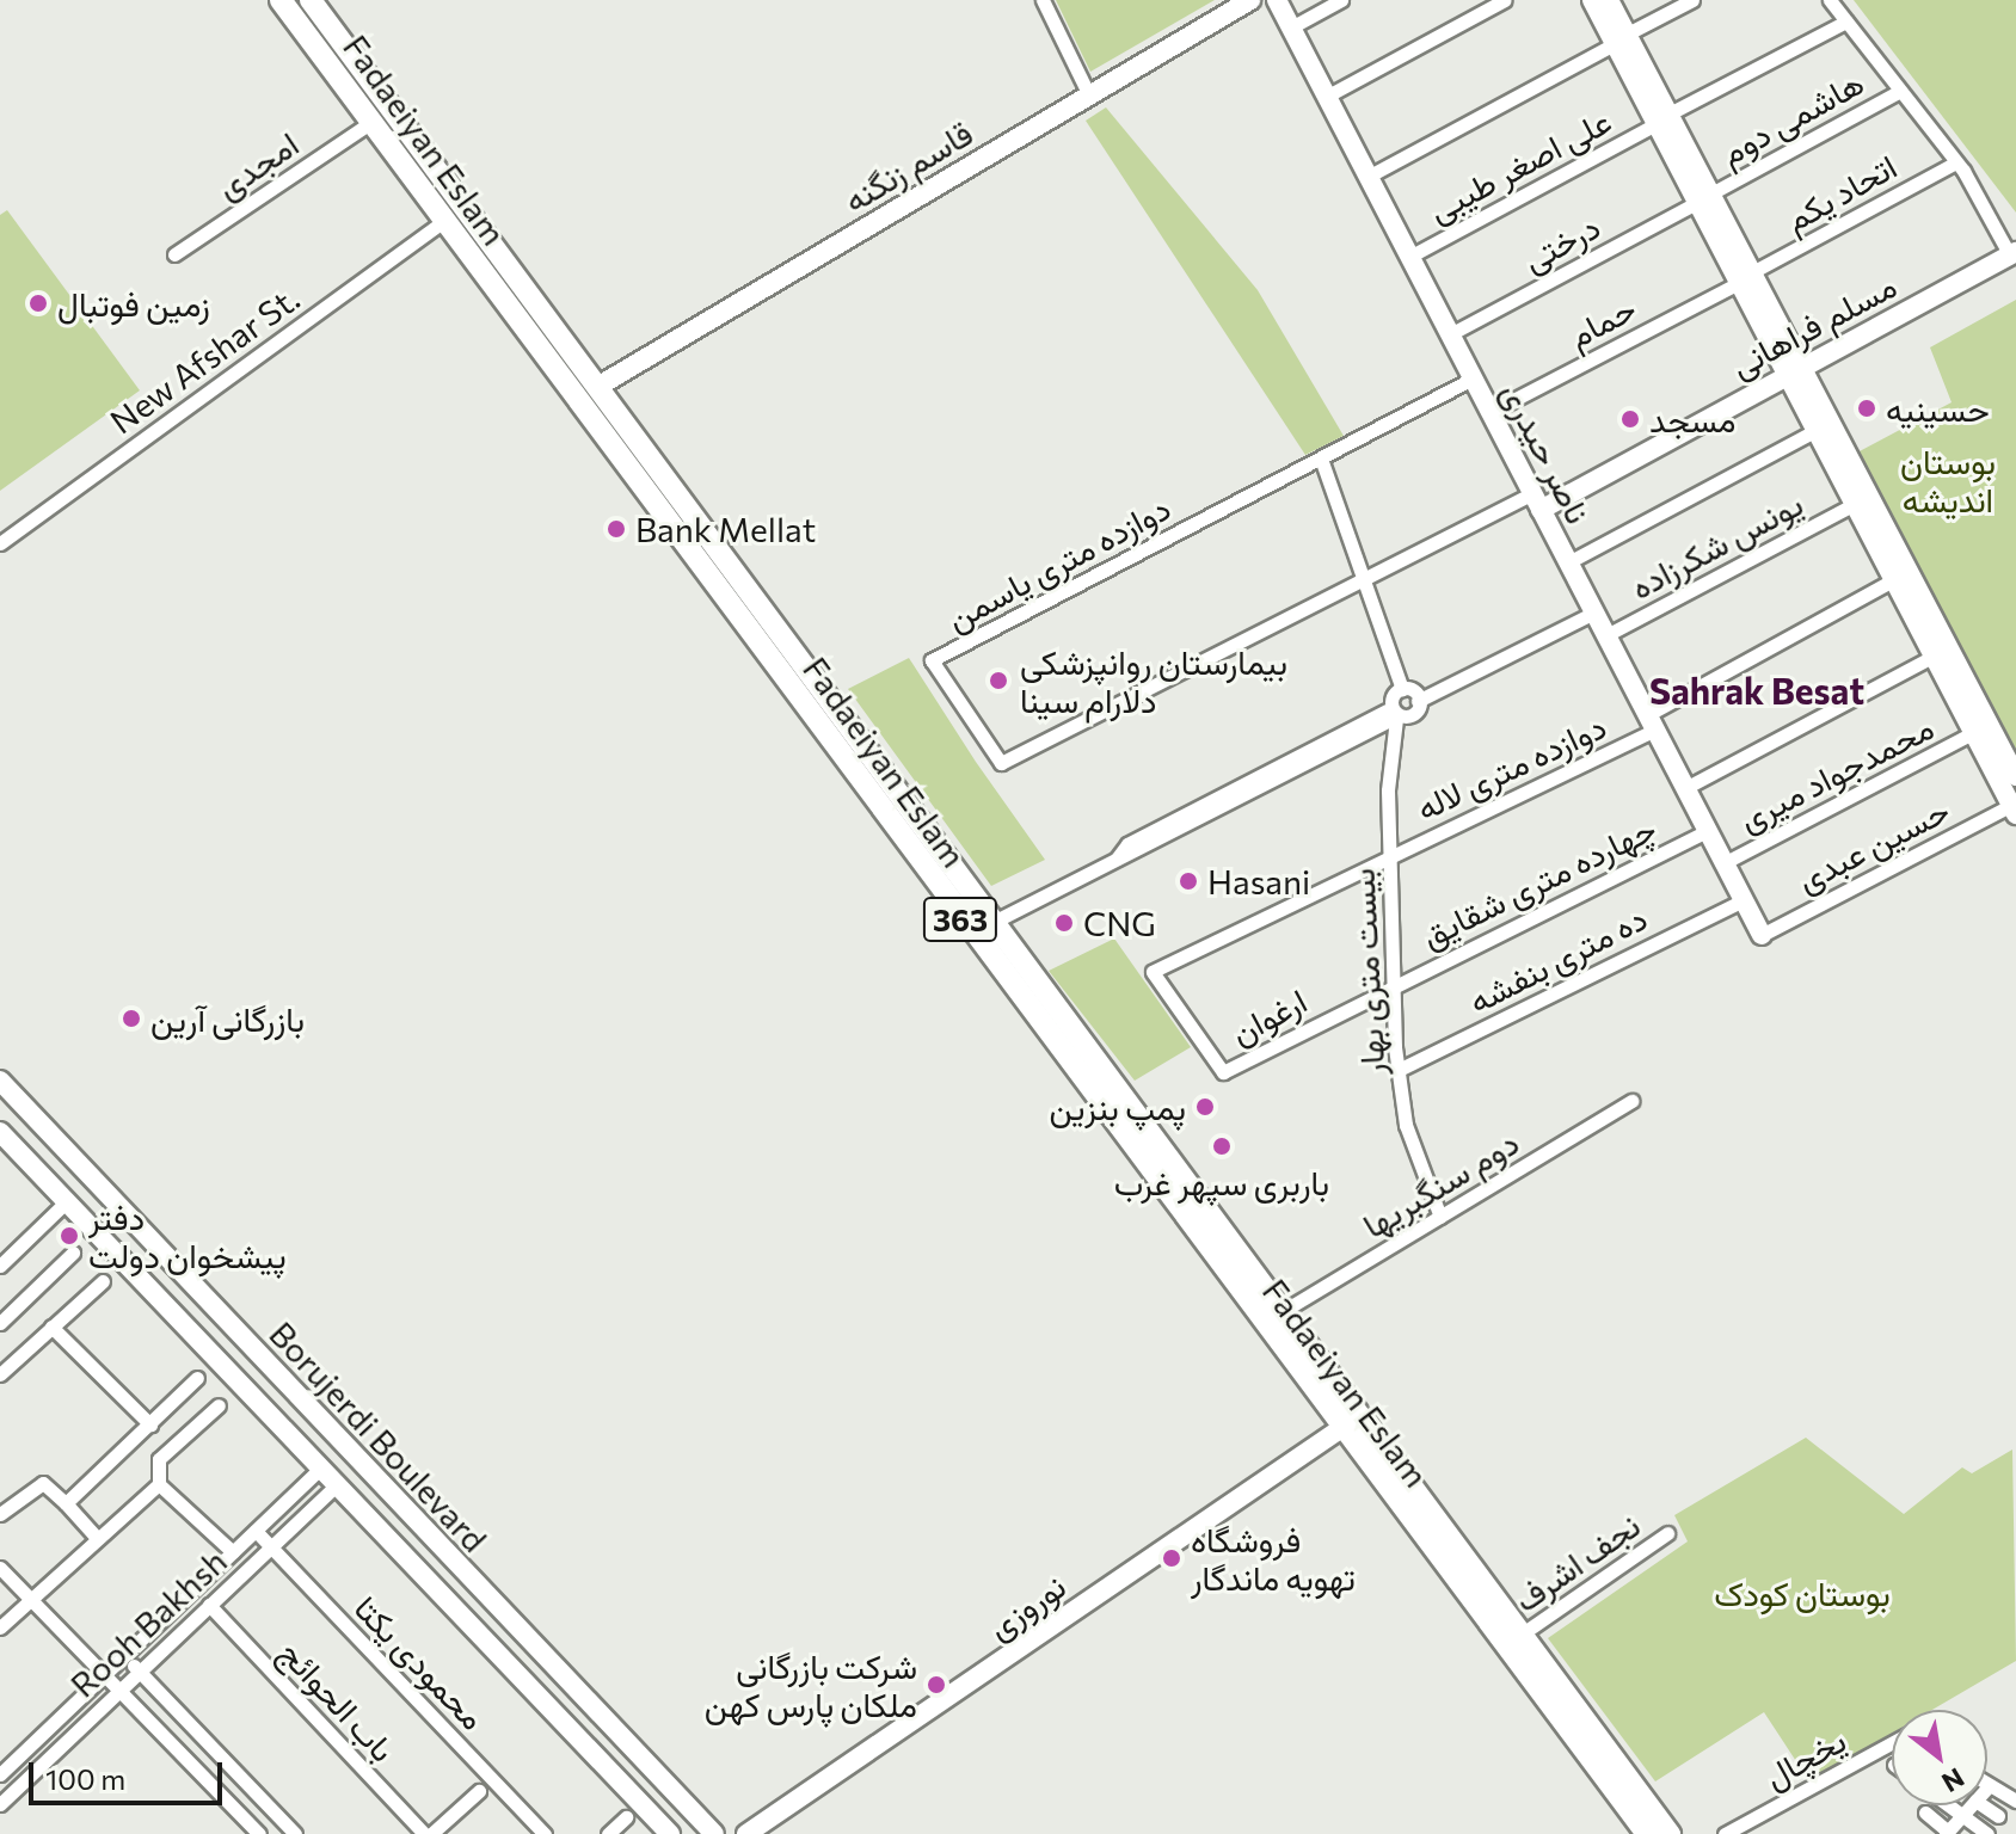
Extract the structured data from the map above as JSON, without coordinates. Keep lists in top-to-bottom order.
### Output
{
  "streets": {
    "main road": [
      "Fadaeiyan Eslam",
      "قاسم زنگنه",
      "مسلم فراهانی",
      "ناصر حیدری",
      "363",
      "Borujerdi Boulevard",
      "نوروزی"
    ],
    "street": [
      "هاشمی دوم",
      "امجدی",
      "علی اصغر طیبی",
      "اتحاد یکم",
      "درختی",
      "حمام",
      "New Afshar St.",
      "یونس شکرزاده",
      "دوازده متری یاسمن",
      "دوازده متری لاله",
      "محمدجواد میری",
      "حسین عبدی",
      "چهارده متری شقایق",
      "ده متری بنفشه",
      "بیست متری بهار",
      "ارغوان",
      "دوم سنگبریها",
      "نجف اشرف",
      "Rooh Bakhsh",
      "محمودی یکتا",
      "باب الحوائج",
      "یخچال"
    ]
  },
  "crossings": [
    ["هاشمی دوم", "درختی"],
    ["Fadaeiyan Eslam", "امجدی"],
    ["Fadaeiyan Eslam", "قاسم زنگنه"],
    ["Fadaeiyan Eslam", "New Afshar St."],
    ["Fadaeiyan Eslam", "دوم سنگبریها"],
    ["Fadaeiyan Eslam", "نجف اشرف"],
    ["Fadaeiyan Eslam", "نوروزی"],
    ["علی اصغر طیبی", "ناصر حیدری"],
    ["اتحاد یکم", "حمام"],
    ["درختی", "ناصر حیدری"],
    ["حمام", "ناصر حیدری"],
    ["مسلم فراهانی", "ناصر حیدری"],
    ["ناصر حیدری", "یونس شکرزاده"],
    ["ناصر حیدری", "دوازده متری لاله"],
    ["ناصر حیدری", "محمدجواد میری"],
    ["ناصر حیدری", "حسین عبدی"],
    ["ناصر حیدری", "چهارده متری شقایق"],
    ["ناصر حیدری", "ده متری بنفشه"],
    ["دوازده متری لاله", "بیست متری بهار"],
    ["دوازده متری لاله", "ارغوان"],
    ["چهارده متری شقایق", "بیست متری بهار"],
    ["چهارده متری شقایق", "ارغوان"],
    ["ده متری بنفشه", "بیست متری بهار"],
    ["بیست متری بهار", "ارغوان"],
    ["بیست متری بهار", "دوم سنگبریها"],
    ["Borujerdi Boulevard", "Rooh Bakhsh"],
    ["Rooh Bakhsh", "محمودی یکتا"],
    ["Rooh Bakhsh", "باب الحوائج"]
  ],
  "districts": ["Sahrak Besat"],
  "parks": ["بوستان اندیشه", "بوستان کودک"],
  "places": [
    "زمین فوتبال",
    "حسینیه",
    "مسجد",
    "Bank Mellat",
    "بیمارستان روانپزشکی دلارام سینا",
    "Hasani",
    "CNG",
    "بازرگانی آرین",
    "پمپ بنزین",
    "باربری سپهر غرب",
    "دفتر پیشخوان دولت",
    "فروشگاه تهویه ماندگار",
    "شرکت بازرگانی ملکان پارس کهن"
  ],
  "scale_bar": "100 m",
  "north": "bottom right"
}
